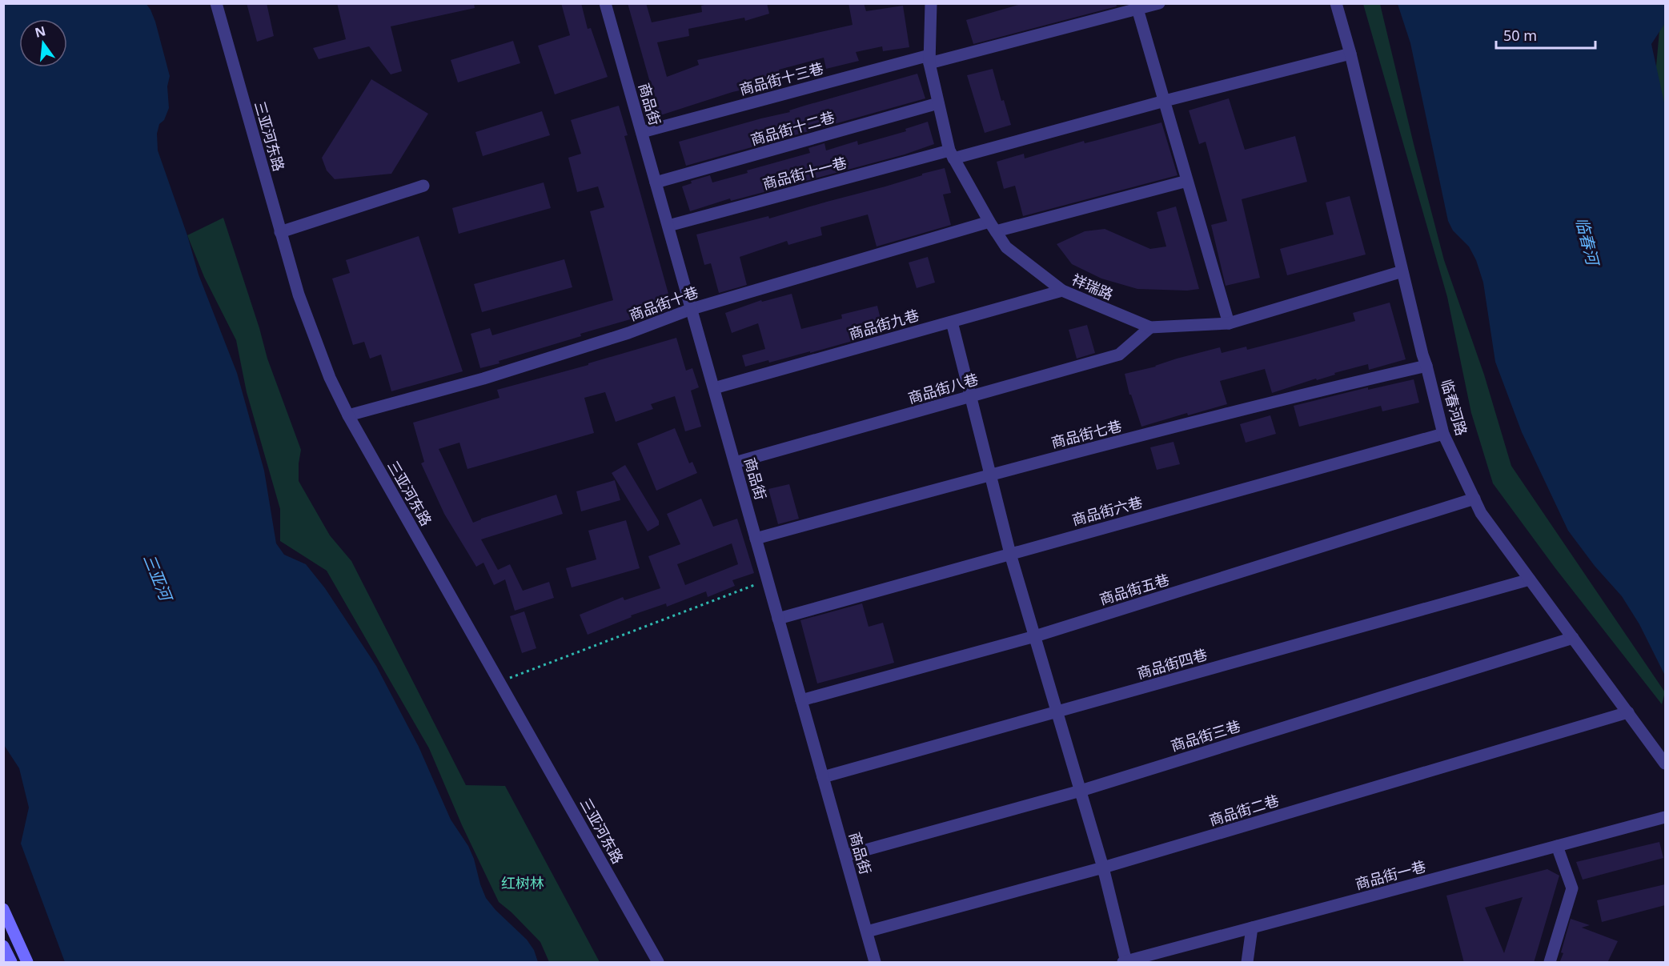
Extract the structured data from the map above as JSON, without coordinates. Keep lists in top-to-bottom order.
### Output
{
  "streets": {
    "street": [
      "商品街十三巷",
      "商品街",
      "商品街十二巷",
      "三亚河东路",
      "商品街十一巷",
      "祥瑞路",
      "商品街十巷",
      "商品街九巷",
      "商品街八巷",
      "临春河路",
      "商品街七巷",
      "商品街六巷",
      "商品街五巷",
      "商品街四巷",
      "商品街三巷",
      "商品街二巷",
      "商品街一巷"
    ]
  },
  "crossings": [
    ["商品街十三巷", "商品街"],
    ["商品街十三巷", "祥瑞路"],
    ["商品街", "商品街十二巷"],
    ["商品街", "商品街十一巷"],
    ["商品街", "商品街十巷"],
    ["商品街", "商品街九巷"],
    ["商品街", "商品街八巷"],
    ["商品街", "商品街七巷"],
    ["商品街", "商品街六巷"],
    ["商品街", "商品街五巷"],
    ["商品街", "商品街四巷"],
    ["商品街", "商品街三巷"],
    ["商品街", "商品街二巷"],
    ["商品街十二巷", "祥瑞路"],
    ["三亚河东路", "商品街十巷"],
    ["商品街十一巷", "祥瑞路"],
    ["商品街十一巷", "临春河路"],
    ["祥瑞路", "商品街十巷"],
    ["祥瑞路", "商品街九巷"],
    ["祥瑞路", "商品街八巷"],
    ["祥瑞路", "临春河路"],
    ["临春河路", "商品街七巷"],
    ["临春河路", "商品街六巷"],
    ["临春河路", "商品街五巷"],
    ["临春河路", "商品街四巷"],
    ["临春河路", "商品街三巷"],
    ["临春河路", "商品街二巷"]
  ],
  "water": ["临春河", "三亚河"],
  "parks": ["红树林"],
  "scale_bar": "50 m",
  "north": "top"
}
